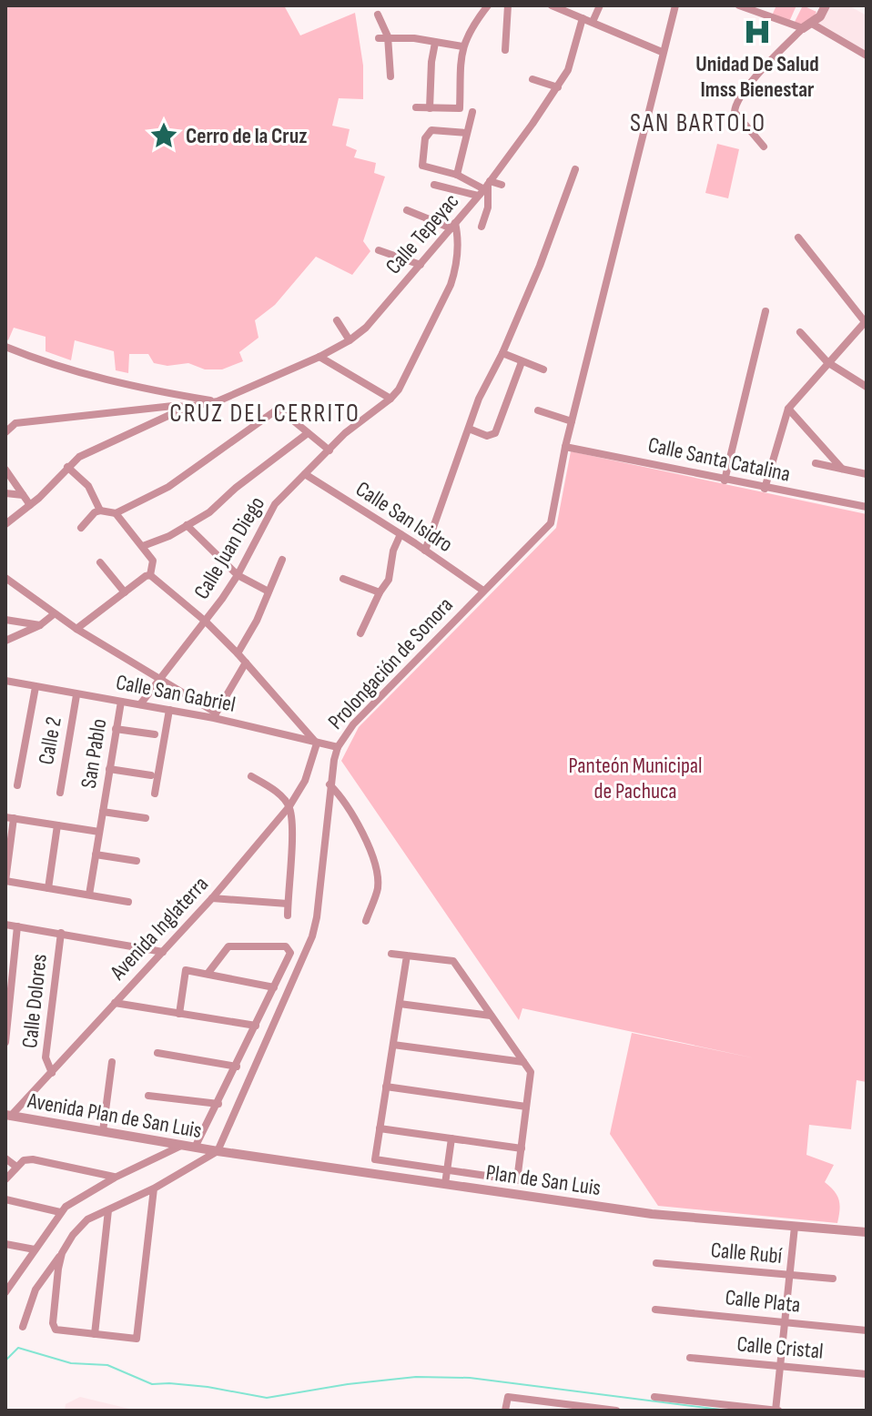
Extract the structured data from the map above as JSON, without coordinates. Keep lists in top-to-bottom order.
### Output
{
  "streets": {
    "street": [
      "Calle Tepeyac",
      "Calle Santa Catalina",
      "Calle San Isidro",
      "Calle Juan Diego",
      "Prolongación de Sonora",
      "Calle San Gabriel",
      "Calle 2",
      "San Pablo",
      "Avenida Inglaterra",
      "Calle Dolores",
      "Avenida Plan de San Luis",
      "Plan de San Luis",
      "Calle Rubí",
      "Calle Plata",
      "Calle Cristal"
    ]
  },
  "crossings": [
    ["Calle Tepeyac", "Calle Juan Diego"],
    ["Calle Santa Catalina", "Prolongación de Sonora"],
    ["Calle San Isidro", "Calle Juan Diego"],
    ["Calle San Isidro", "Prolongación de Sonora"],
    ["Calle Juan Diego", "Calle San Gabriel"],
    ["Prolongación de Sonora", "Calle San Gabriel"],
    ["Prolongación de Sonora", "Avenida Plan de San Luis"],
    ["Prolongación de Sonora", "Plan de San Luis"],
    ["Calle San Gabriel", "Calle 2"],
    ["Calle San Gabriel", "San Pablo"],
    ["Calle San Gabriel", "Avenida Inglaterra"],
    ["Avenida Inglaterra", "Calle Dolores"],
    ["Avenida Inglaterra", "Avenida Plan de San Luis"],
    ["Avenida Plan de San Luis", "Plan de San Luis"]
  ],
  "districts": ["SAN BARTOLO", "CRUZ DEL CERRITO"],
  "parks": ["Panteón Municipal de Pachuca"],
  "places": {
    "hospital": ["Unidad De Salud Imss Bienestar"],
    "place": ["Cerro de la Cruz"]
  }
}
